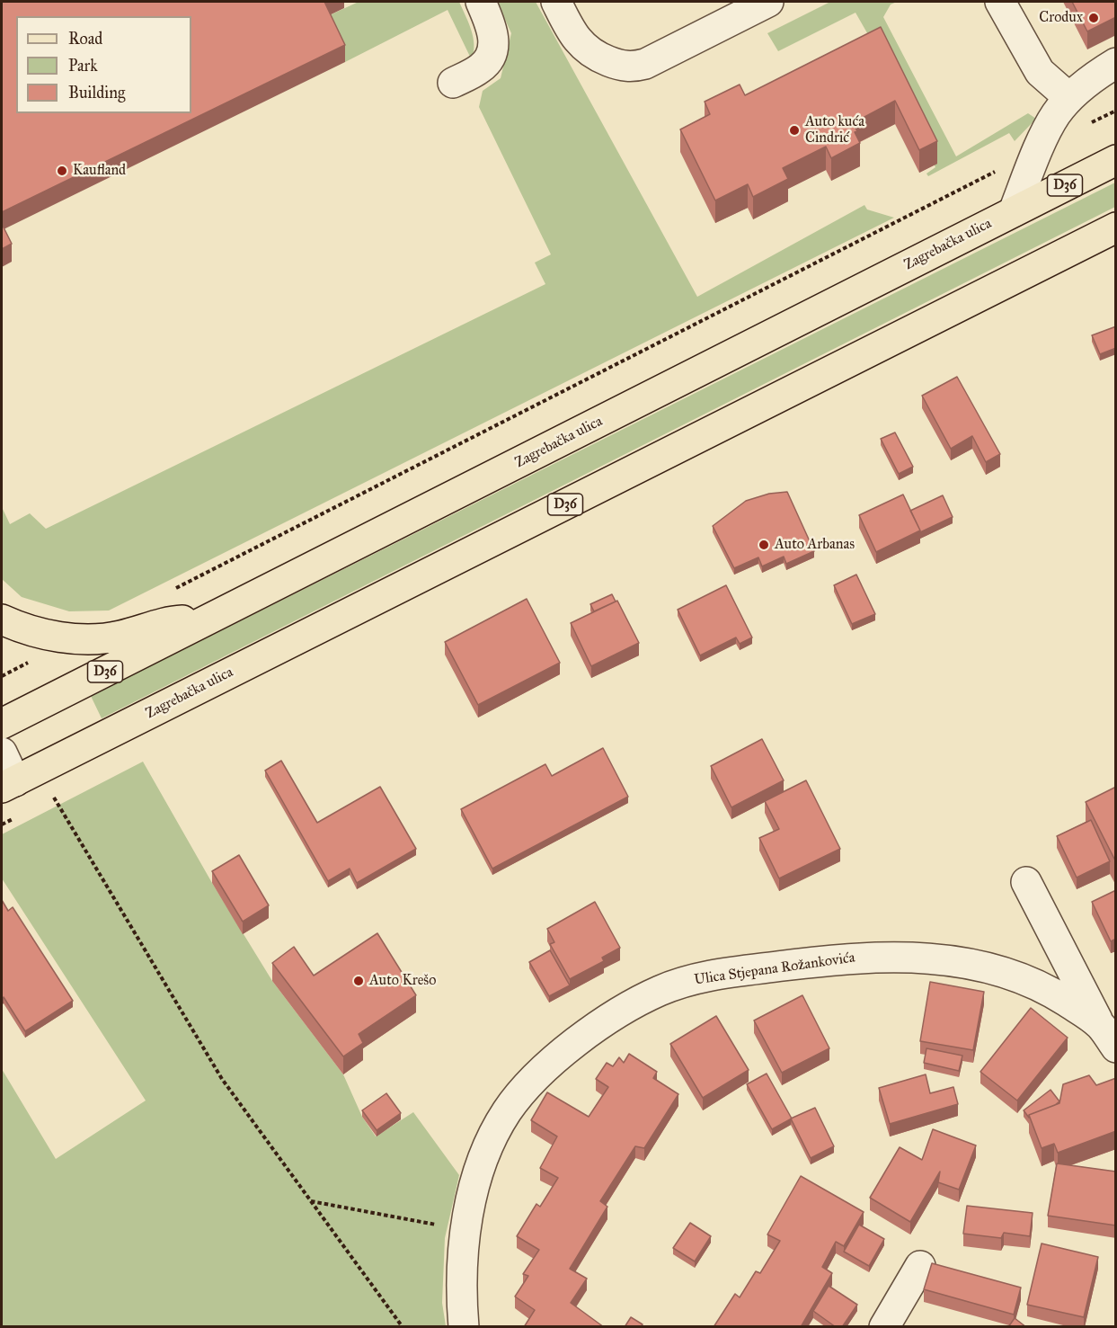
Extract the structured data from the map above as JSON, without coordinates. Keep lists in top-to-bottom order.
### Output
{
  "streets": {
    "main road": ["D36", "Zagrebačka ulica"],
    "street": ["Ulica Stjepana Rožankovića"]
  },
  "places": [
    "Crodux",
    "Auto kuća Cindrić",
    "Kaufland",
    "Auto Arbanas",
    "Auto Krešo"
  ],
  "legend": ["Road", "Park", "Building"]
}
